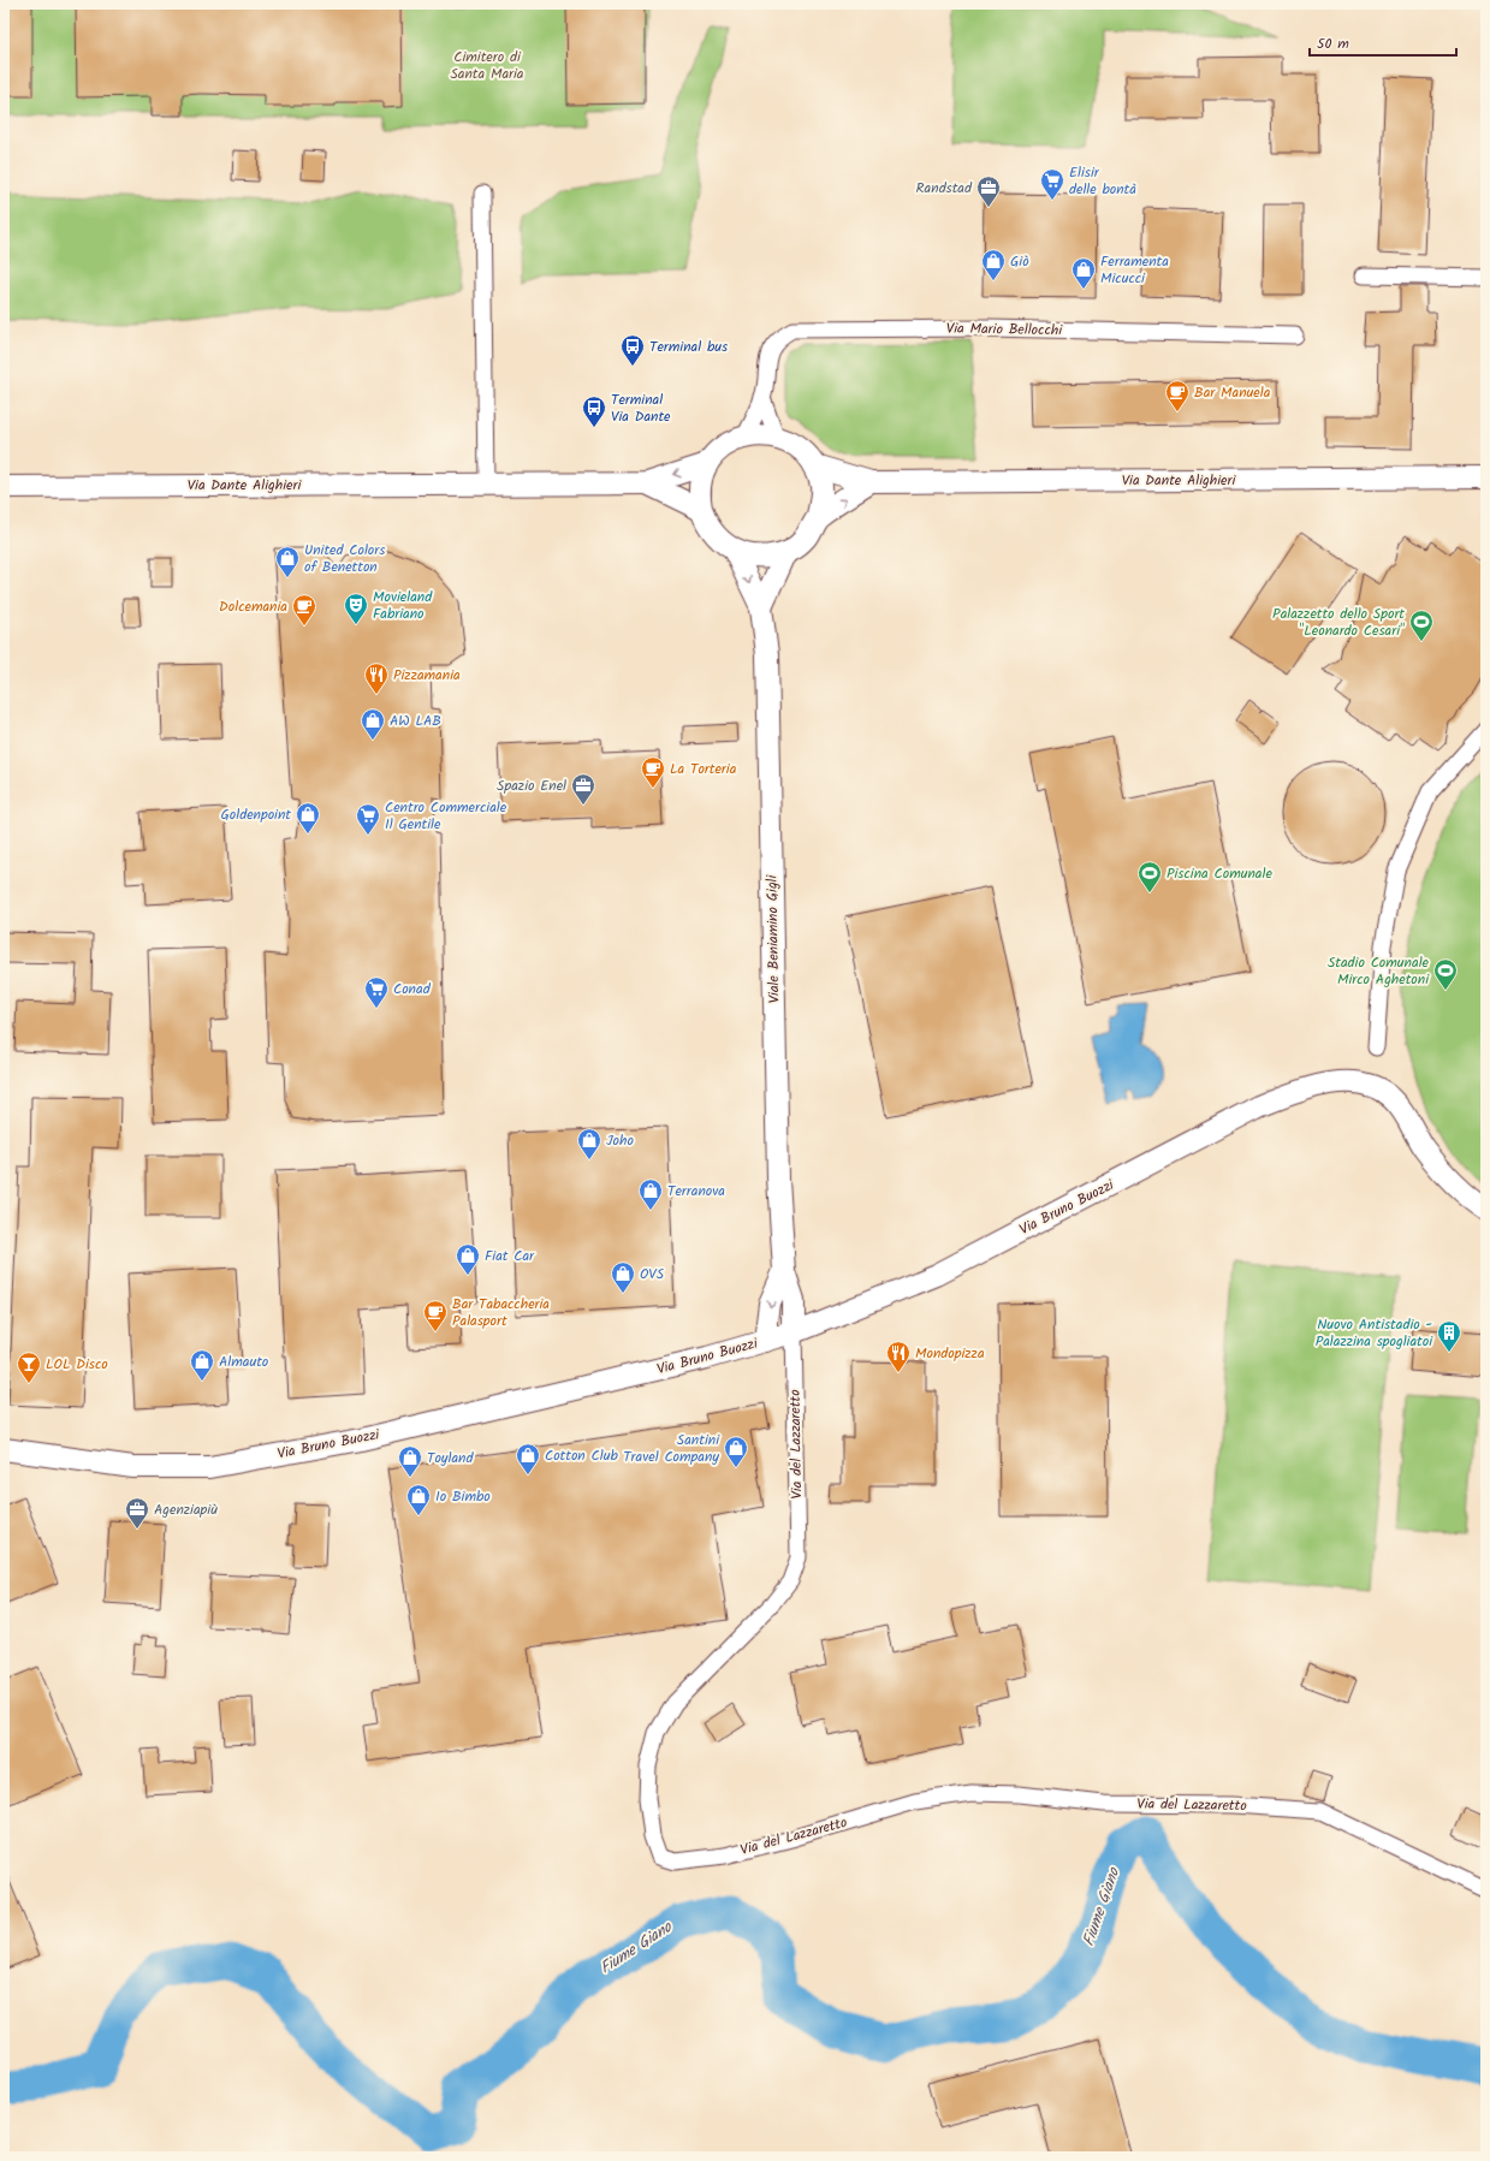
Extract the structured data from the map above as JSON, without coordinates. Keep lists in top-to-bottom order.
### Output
{
  "streets": {
    "street": [
      "Via Mario Bellocchi",
      "Via Dante Alighieri",
      "Viale Beniamino Gigli",
      "Via Bruno Buozzi",
      "Via del Lazzaretto"
    ]
  },
  "crossings": [
    ["Via Mario Bellocchi", "Via Dante Alighieri"],
    ["Via Mario Bellocchi", "Viale Beniamino Gigli"],
    ["Via Dante Alighieri", "Viale Beniamino Gigli"],
    ["Viale Beniamino Gigli", "Via Bruno Buozzi"],
    ["Viale Beniamino Gigli", "Via del Lazzaretto"],
    ["Via Bruno Buozzi", "Via del Lazzaretto"]
  ],
  "water": ["Fiume Giano"],
  "parks": ["Cimitero di Santa Maria"],
  "places": {
    "supermarket": ["Elisir delle bontà", "Centro Commerciale Il Gentile", "Conad"],
    "office": ["Randstad", "Spazio Enel", "Agenziapiù"],
    "shop": [
      "Giò",
      "Ferramenta Micucci",
      "United Colors of Benetton",
      "AW LAB",
      "Goldenpoint",
      "Joho",
      "Terranova",
      "Fiat Car",
      "OVS",
      "Almauto",
      "Santini Travel Company",
      "Cotton Club",
      "Toyland",
      "Io Bimbo"
    ],
    "bus stop": ["Terminal bus", "Terminal Via Dante"],
    "cafe": [
      "Bar Manuela",
      "Dolcemania",
      "La Torteria",
      "Bar Tabaccheria Palasport"
    ],
    "theatre": ["Movieland Fabriano"],
    "sports": ["Palazzetto dello Sport \"Leonardo Cesari\"", "Piscina Comunale", "Stadio Comunale Mirco Aghetoni"],
    "restaurant": ["Pizzamania", "Mondopizza"],
    "building": ["Nuovo Antistadio - Palazzina spogliatoi"],
    "bar": ["LOL Disco"]
  },
  "scale_bar": "50 m"
}
